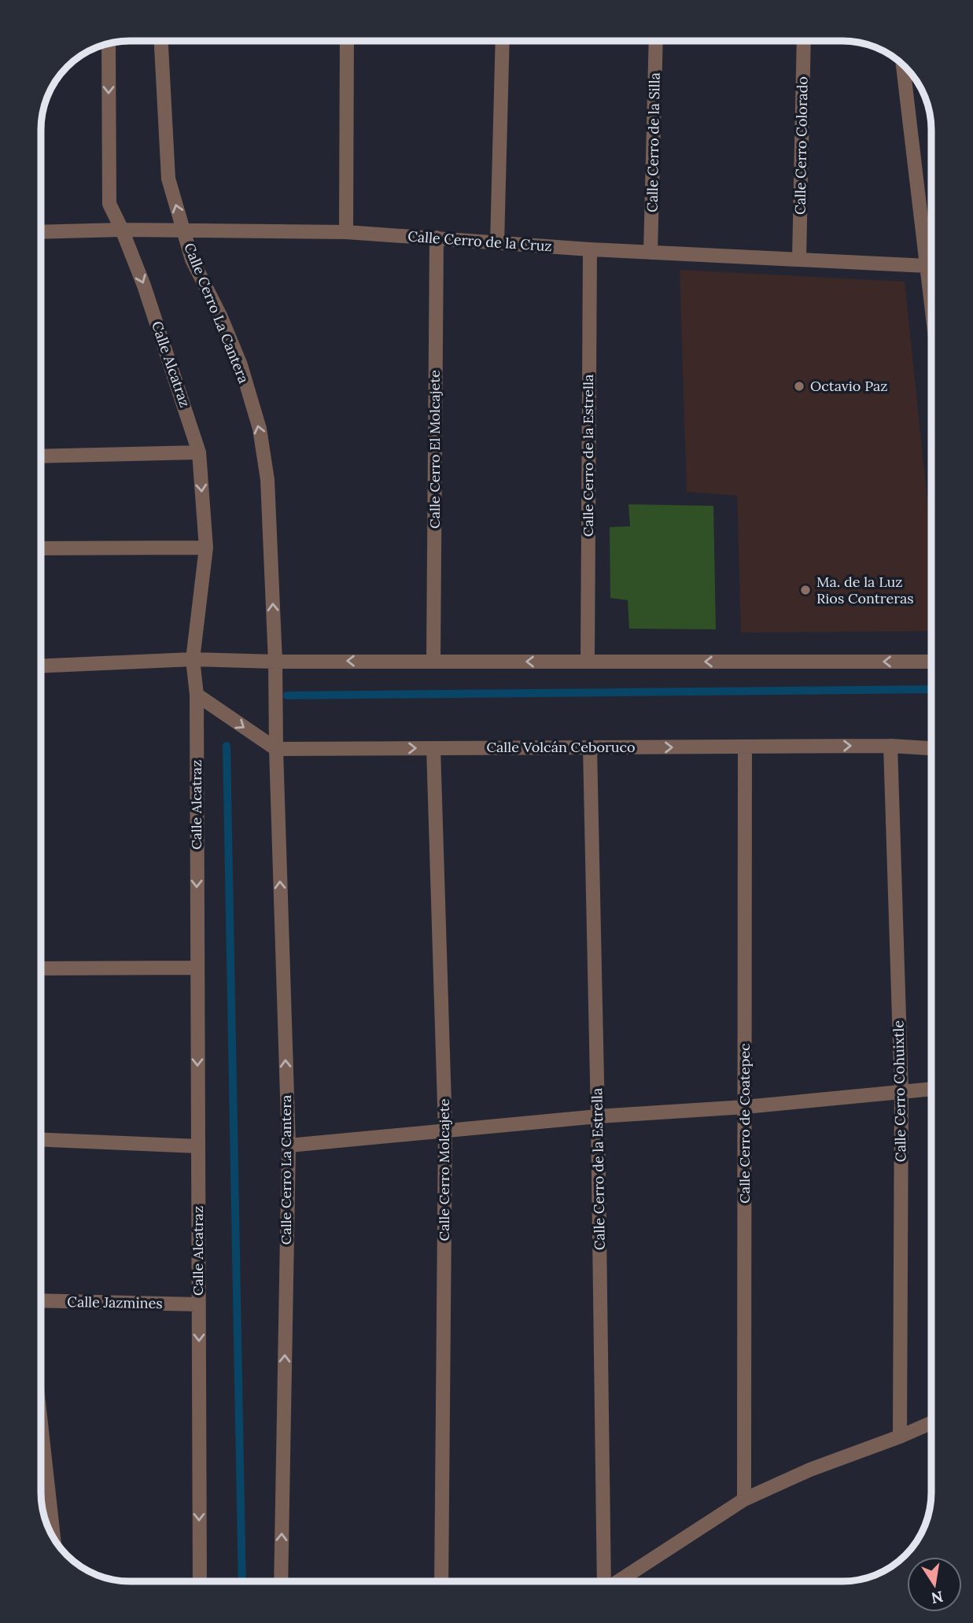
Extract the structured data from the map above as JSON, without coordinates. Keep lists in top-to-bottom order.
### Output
{
  "streets": {
    "street": [
      "Calle Cerro de la Silla",
      "Calle Cerro Colorado",
      "Calle Cerro de la Cruz",
      "Calle Cerro La Cantera",
      "Calle Alcatraz",
      "Calle Cerro El Molcajete",
      "Calle Cerro de la Estrella",
      "Calle Volcán Ceboruco",
      "Calle Cerro Cohuixtle",
      "Calle Cerro de Coatepec",
      "Calle Cerro Molcajete",
      "Calle Jazmines"
    ]
  },
  "crossings": [
    ["Calle Cerro de la Silla", "Calle Cerro de la Cruz"],
    ["Calle Cerro Colorado", "Calle Cerro de la Cruz"],
    ["Calle Cerro de la Cruz", "Calle Cerro La Cantera"],
    ["Calle Cerro de la Cruz", "Calle Alcatraz"],
    ["Calle Cerro de la Cruz", "Calle Cerro El Molcajete"],
    ["Calle Cerro de la Cruz", "Calle Cerro de la Estrella"],
    ["Calle Cerro La Cantera", "Calle Volcán Ceboruco"],
    ["Calle Alcatraz", "Calle Jazmines"],
    ["Calle Cerro de la Estrella", "Calle Volcán Ceboruco"],
    ["Calle Volcán Ceboruco", "Calle Cerro Cohuixtle"],
    ["Calle Volcán Ceboruco", "Calle Cerro de Coatepec"],
    ["Calle Volcán Ceboruco", "Calle Cerro Molcajete"]
  ],
  "one_way": ["Calle Cerro La Cantera", "Calle Alcatraz"],
  "places": ["Octavio Paz", "Ma. de la Luz Rios Contreras"],
  "north": "bottom"
}
